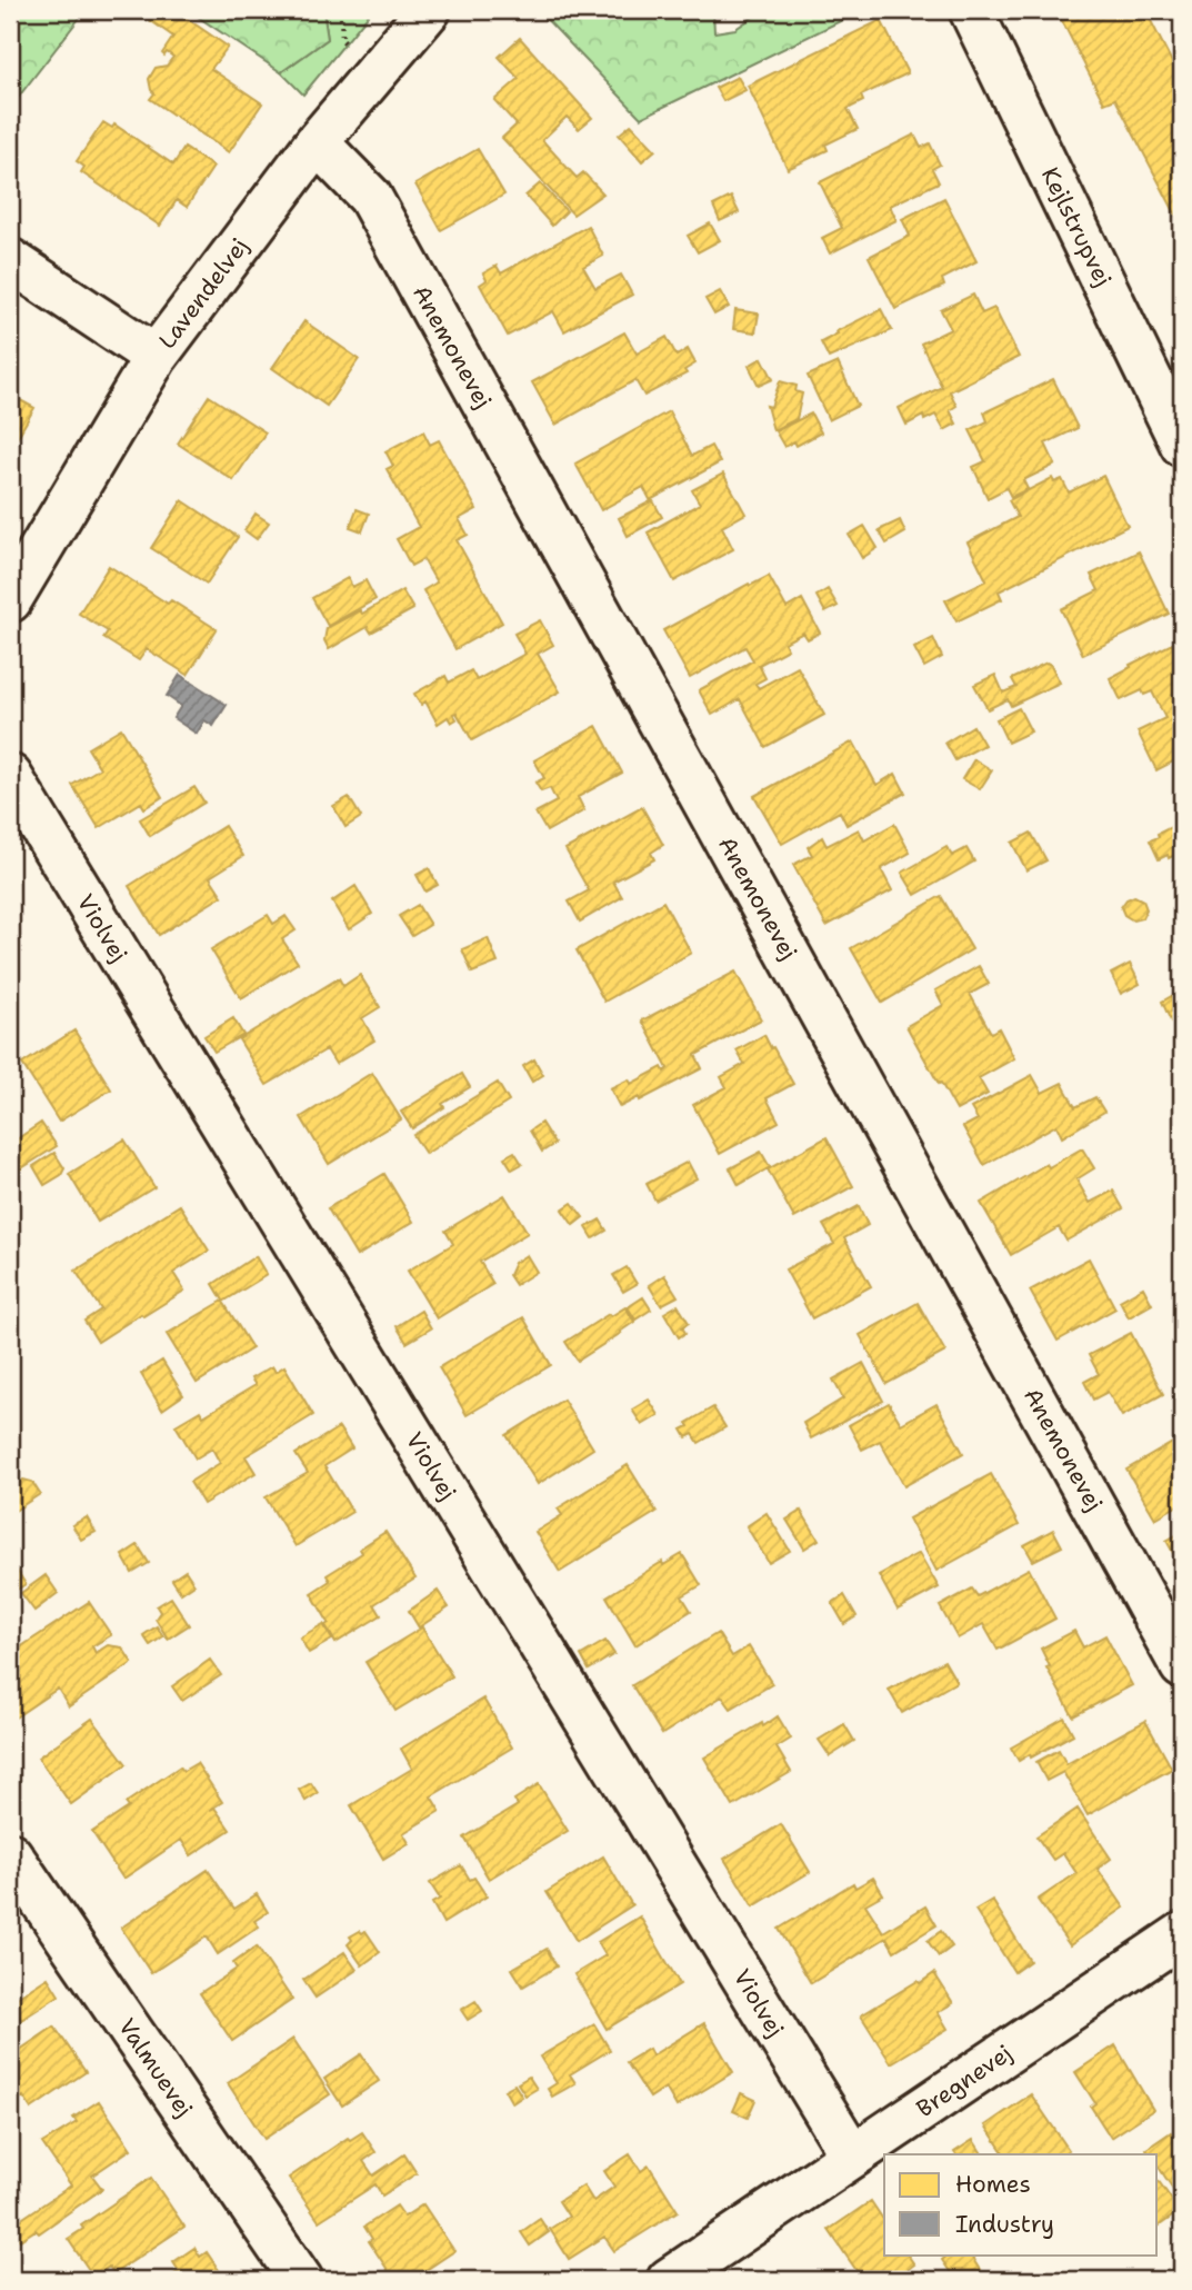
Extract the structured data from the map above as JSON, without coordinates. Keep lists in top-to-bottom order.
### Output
{
  "streets": {
    "street": [
      "Kejlstrupvej",
      "Lavendelvej",
      "Anemonevej",
      "Violvej",
      "Valmuevej",
      "Bregnevej"
    ]
  },
  "crossings": [
    ["Lavendelvej", "Anemonevej"],
    ["Violvej", "Bregnevej"]
  ],
  "legend": ["Homes", "Industry"]
}
